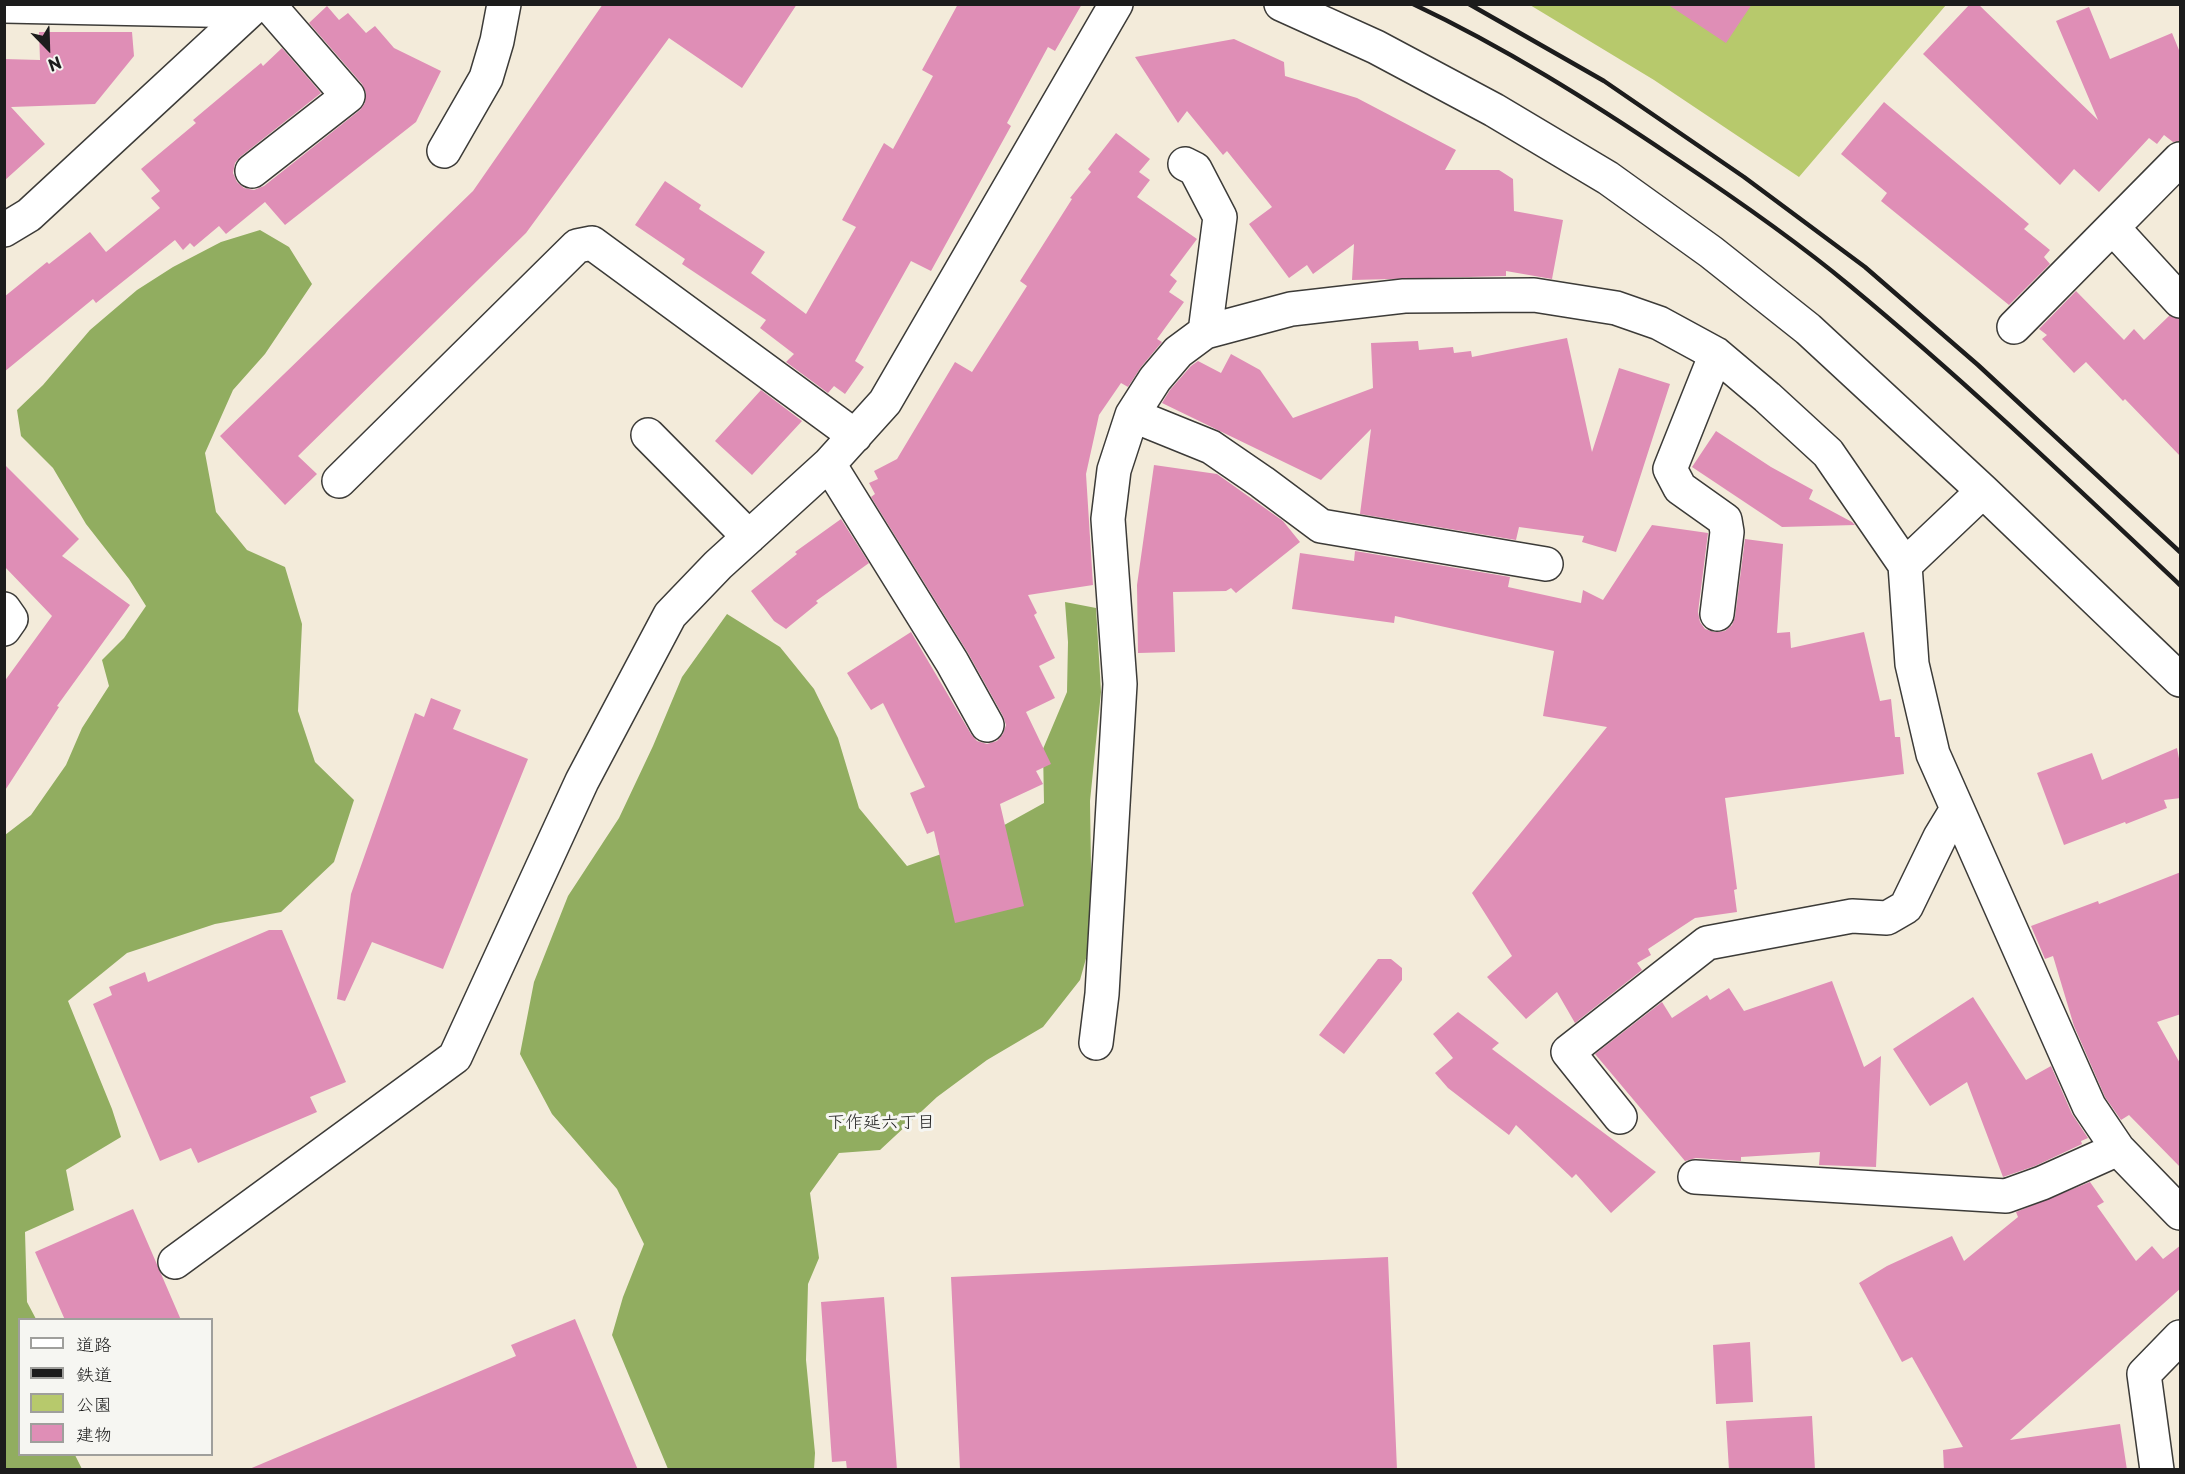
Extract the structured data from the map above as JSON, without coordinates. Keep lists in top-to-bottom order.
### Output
{
  "districts": ["下作延六丁目"],
  "legend": [
    "道路",
    "鉄道",
    "公園",
    "建物"
  ],
  "north": "bottom right"
}
